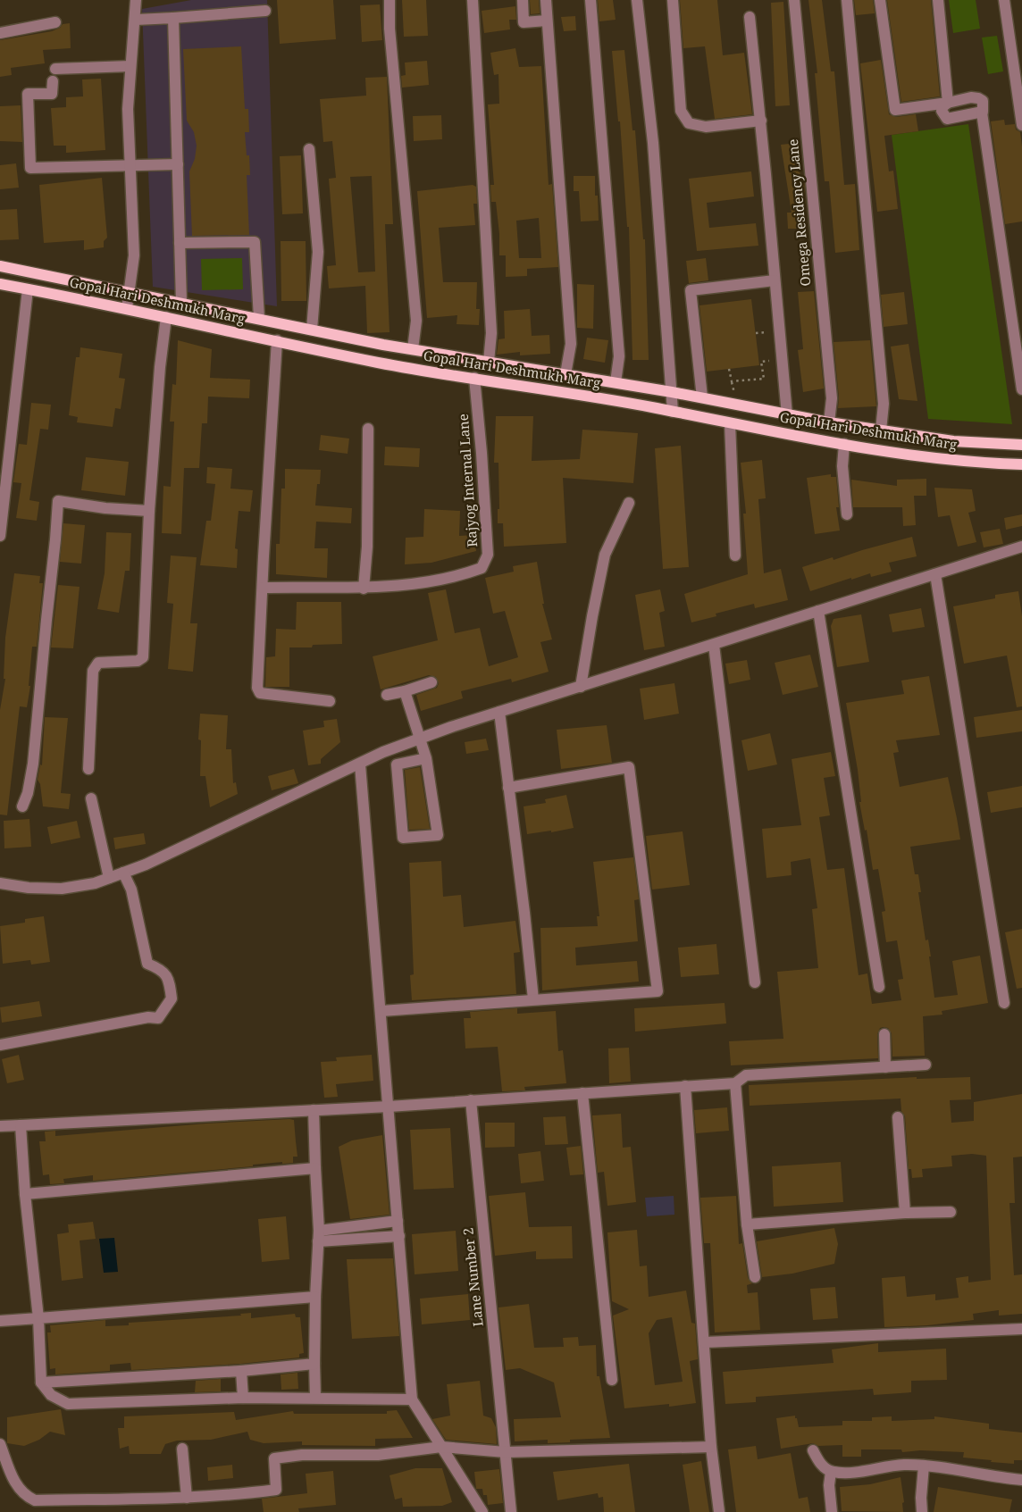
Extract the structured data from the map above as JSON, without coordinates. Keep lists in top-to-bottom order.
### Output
{
  "streets": {
    "main road": ["Gopal Hari Deshmukh Marg"],
    "street": ["Omega Residency Lane", "Rajyog Internal Lane", "Lane Number 2"]
  },
  "crossings": [
    ["Omega Residency Lane", "Gopal Hari Deshmukh Marg"],
    ["Gopal Hari Deshmukh Marg", "Rajyog Internal Lane"]
  ]
}
